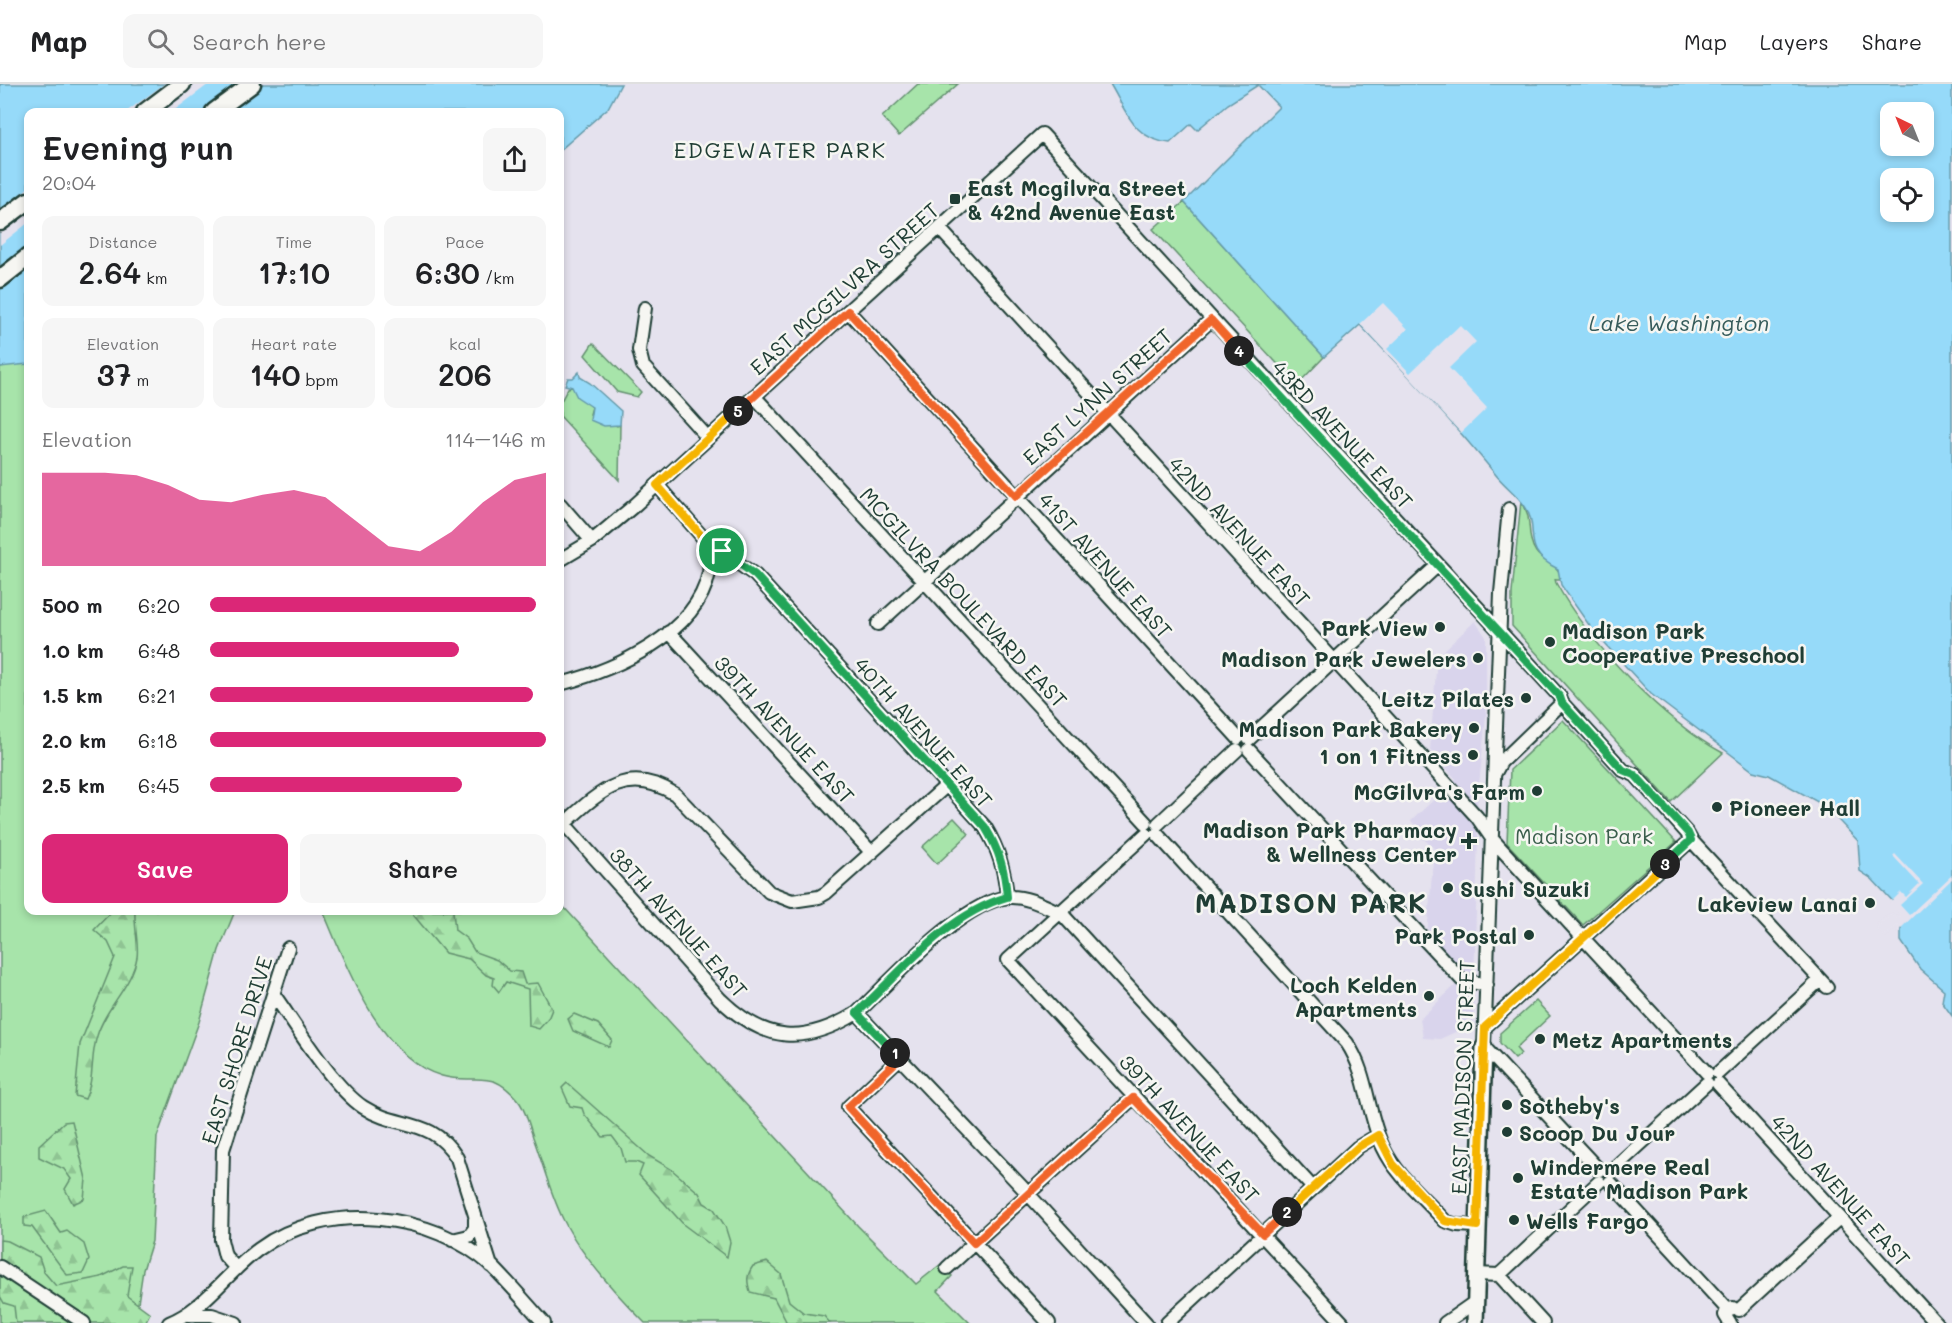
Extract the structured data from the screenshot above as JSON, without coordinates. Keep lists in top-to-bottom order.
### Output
{
  "streets": {
    "main road": ["EAST MADISON STREET"],
    "street": [
      "EAST MCGILVRA STREET",
      "EAST LYNN STREET",
      "43RD AVENUE EAST",
      "42ND AVENUE EAST",
      "41ST AVENUE EAST",
      "MCGILVRA BOULEVARD EAST",
      "39TH AVENUE EAST",
      "40TH AVENUE EAST",
      "38TH AVENUE EAST",
      "EAST SHORE DRIVE"
    ]
  },
  "crossings": [
    ["EAST MCGILVRA STREET", "43RD AVENUE EAST"],
    ["EAST MCGILVRA STREET", "42ND AVENUE EAST"],
    ["EAST MCGILVRA STREET", "41ST AVENUE EAST"],
    ["EAST MCGILVRA STREET", "MCGILVRA BOULEVARD EAST"],
    ["EAST MCGILVRA STREET", "40TH AVENUE EAST"],
    ["EAST LYNN STREET", "43RD AVENUE EAST"],
    ["EAST LYNN STREET", "42ND AVENUE EAST"],
    ["EAST LYNN STREET", "41ST AVENUE EAST"],
    ["EAST LYNN STREET", "MCGILVRA BOULEVARD EAST"],
    ["43RD AVENUE EAST", "42ND AVENUE EAST"],
    ["43RD AVENUE EAST", "EAST MADISON STREET"],
    ["42ND AVENUE EAST", "EAST MADISON STREET"],
    ["41ST AVENUE EAST", "EAST MADISON STREET"],
    ["MCGILVRA BOULEVARD EAST", "EAST MADISON STREET"],
    ["40TH AVENUE EAST", "38TH AVENUE EAST"]
  ],
  "districts": ["EDGEWATER PARK", "MADISON PARK"],
  "water": ["Lake Washington"],
  "parks": ["Madison Park"],
  "places": {
    "transit": ["East Mcgilvra Street & 42nd Avenue East"],
    "other": [
      "Park View",
      "Madison Park Cooperative Preschool",
      "Madison Park Jewelers",
      "Leitz Pilates",
      "Madison Park Bakery",
      "1 on 1 Fitness",
      "McGilvra's Farm",
      "Pioneer Hall",
      "Sushi Suzuki",
      "Lakeview Lanai",
      "Park Postal",
      "Loch Kelden Apartments",
      "Metz Apartments",
      "Sotheby's",
      "Scoop Du Jour",
      "Windermere Real Estate Madison Park",
      "Wells Fargo"
    ],
    "health": ["Madison Park Pharmacy & Wellness Center"]
  },
  "north": "top left",
  "page": {
    "header": "Map",
    "search": "Search here",
    "nav": ["Map", "Layers", "Share"],
    "heading": ["Evening run", "20:04"],
    "stats": [
      ["Distance", "2.64 km"],
      ["Time", "17:10"],
      ["Pace", "6:30 /km"],
      ["Elevation", "37 m"],
      ["Heart rate", "140 bpm"],
      ["kcal", "206"]
    ],
    "pins": [
      "4",
      "5",
      "3",
      "1",
      "2"
    ],
    "chart": ["Elevation", "114–146 m"],
    "list": [
      {
        "name": "500 m",
        "note": "6:20"
      },
      {
        "name": "1.0 km",
        "note": "6:48"
      },
      {
        "name": "1.5 km",
        "note": "6:21"
      },
      {
        "name": "2.0 km",
        "note": "6:18"
      },
      {
        "name": "2.5 km",
        "note": "6:45"
      }
    ],
    "buttons": ["Save", "Share"]
  }
}
